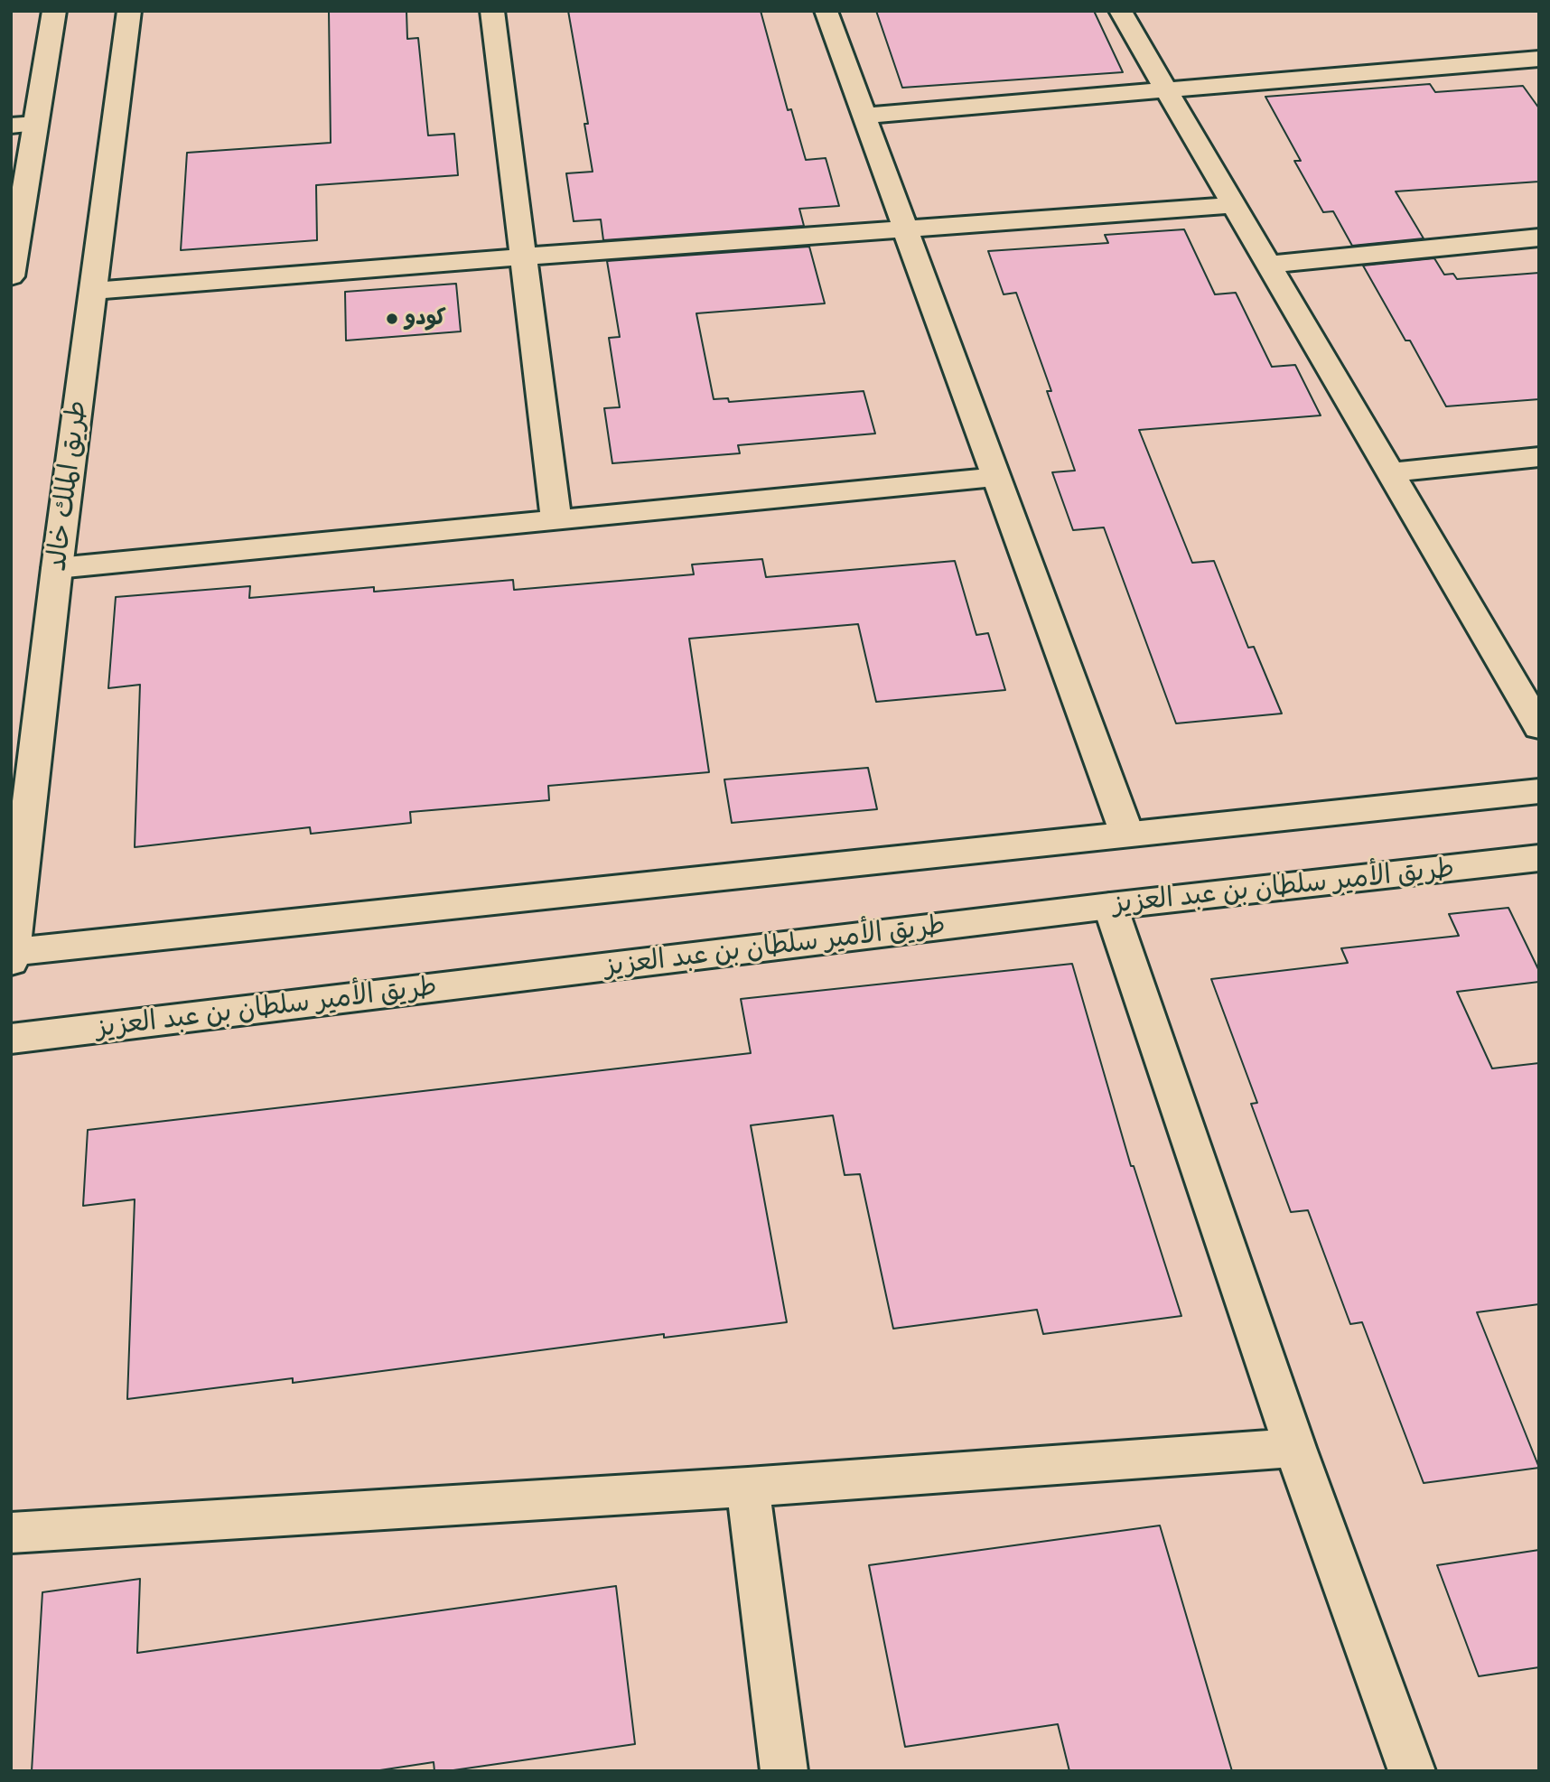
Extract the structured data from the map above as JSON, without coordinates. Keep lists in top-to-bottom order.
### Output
{
  "streets": {
    "street": ["طريق الملك خالد", "طريق الأمير سلطان بن عبد العزيز"]
  },
  "places": ["كودو"]
}
